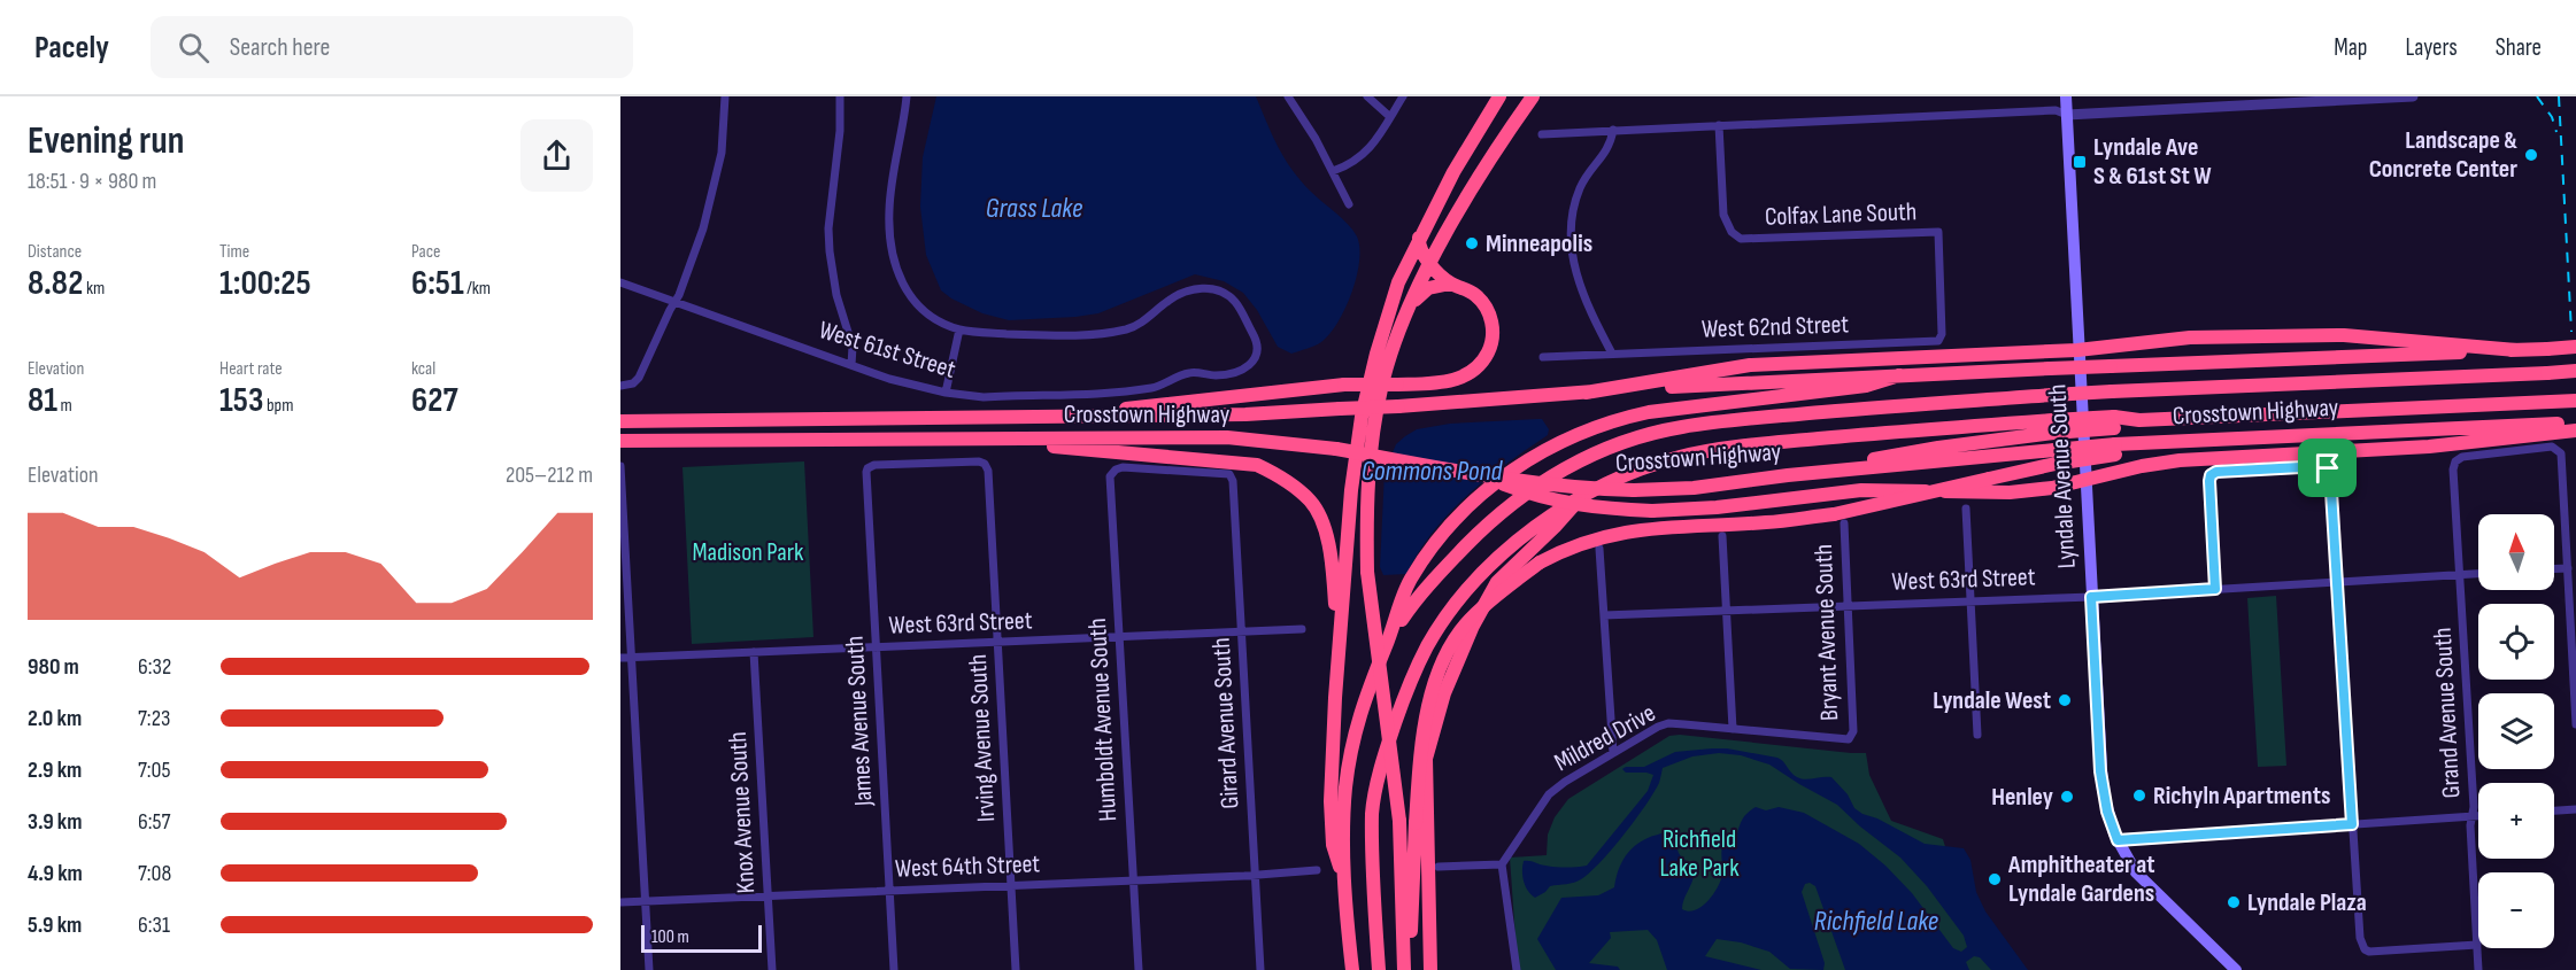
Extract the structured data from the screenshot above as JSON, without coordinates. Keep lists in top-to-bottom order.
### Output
{
  "streets": {
    "highway": ["Crosstown Highway"],
    "main road": ["Lyndale Avenue South"],
    "street": [
      "Colfax Lane South",
      "West 62nd Street",
      "West 61st Street",
      "West 63rd Street",
      "Bryant Avenue South",
      "Grand Avenue South",
      "Humboldt Avenue South",
      "James Avenue South",
      "Girard Avenue South",
      "Irving Avenue South",
      "Mildred Drive",
      "Knox Avenue South",
      "West 64th Street"
    ]
  },
  "crossings": [
    ["Colfax Lane South", "West 62nd Street"],
    ["Crosstown Highway", "Grand Avenue South"],
    ["Lyndale Avenue South", "West 63rd Street"],
    ["West 63rd Street", "Bryant Avenue South"],
    ["West 63rd Street", "Grand Avenue South"],
    ["West 63rd Street", "Humboldt Avenue South"],
    ["West 63rd Street", "James Avenue South"],
    ["West 63rd Street", "Girard Avenue South"],
    ["West 63rd Street", "Irving Avenue South"],
    ["West 63rd Street", "Knox Avenue South"],
    ["Bryant Avenue South", "Mildred Drive"],
    ["Humboldt Avenue South", "Girard Avenue South"],
    ["Humboldt Avenue South", "West 64th Street"],
    ["James Avenue South", "Irving Avenue South"],
    ["James Avenue South", "West 64th Street"],
    ["Girard Avenue South", "West 64th Street"],
    ["Irving Avenue South", "West 64th Street"],
    ["Knox Avenue South", "West 64th Street"]
  ],
  "water": ["Grass Lake", "Commons Pond", "Richfield Lake"],
  "parks": ["Madison Park", "Richfield Lake Park"],
  "places": {
    "other": [
      "Landscape & Concrete Center",
      "Minneapolis",
      "Lyndale West",
      "Richyln Apartments",
      "Henley",
      "Amphitheater at Lyndale Gardens",
      "Lyndale Plaza"
    ],
    "transit": ["Lyndale Ave S & 61st St W"]
  },
  "scale_bar": "100 m",
  "north": "top",
  "page": {
    "header": "Pacely",
    "search": "Search here",
    "nav": ["Map", "Layers", "Share"],
    "heading": ["Evening run", "18:51 · 9 × 980 m"],
    "stats": [
      ["Distance", "8.82 km"],
      ["Time", "1:00:25"],
      ["Pace", "6:51 /km"],
      ["Elevation", "81 m"],
      ["Heart rate", "153 bpm"],
      ["kcal", "627"]
    ],
    "chart": ["Elevation", "205–212 m"],
    "map_buttons": ["+", "−"],
    "list": [
      {
        "name": "980 m",
        "note": "6:32"
      },
      {
        "name": "2.0 km",
        "note": "7:23"
      },
      {
        "name": "2.9 km",
        "note": "7:05"
      },
      {
        "name": "3.9 km",
        "note": "6:57"
      },
      {
        "name": "4.9 km",
        "note": "7:08"
      },
      {
        "name": "5.9 km",
        "note": "6:31"
      }
    ],
    "scale": "100 m"
  }
}
